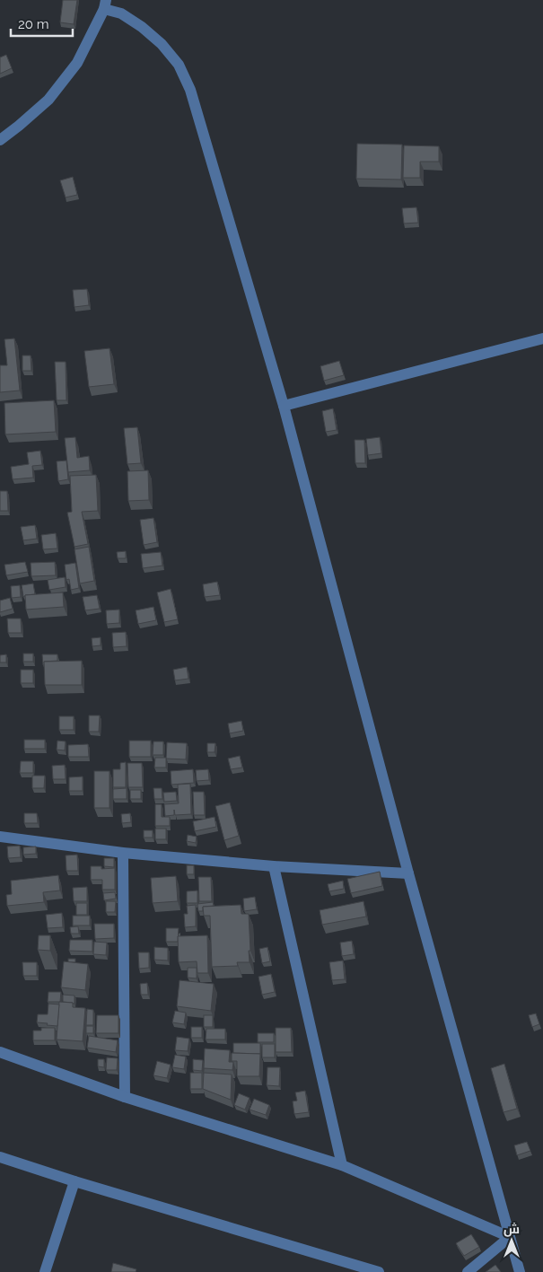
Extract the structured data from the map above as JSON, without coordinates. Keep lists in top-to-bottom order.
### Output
{
  "scale_bar": "20 m",
  "north": "top"
}
